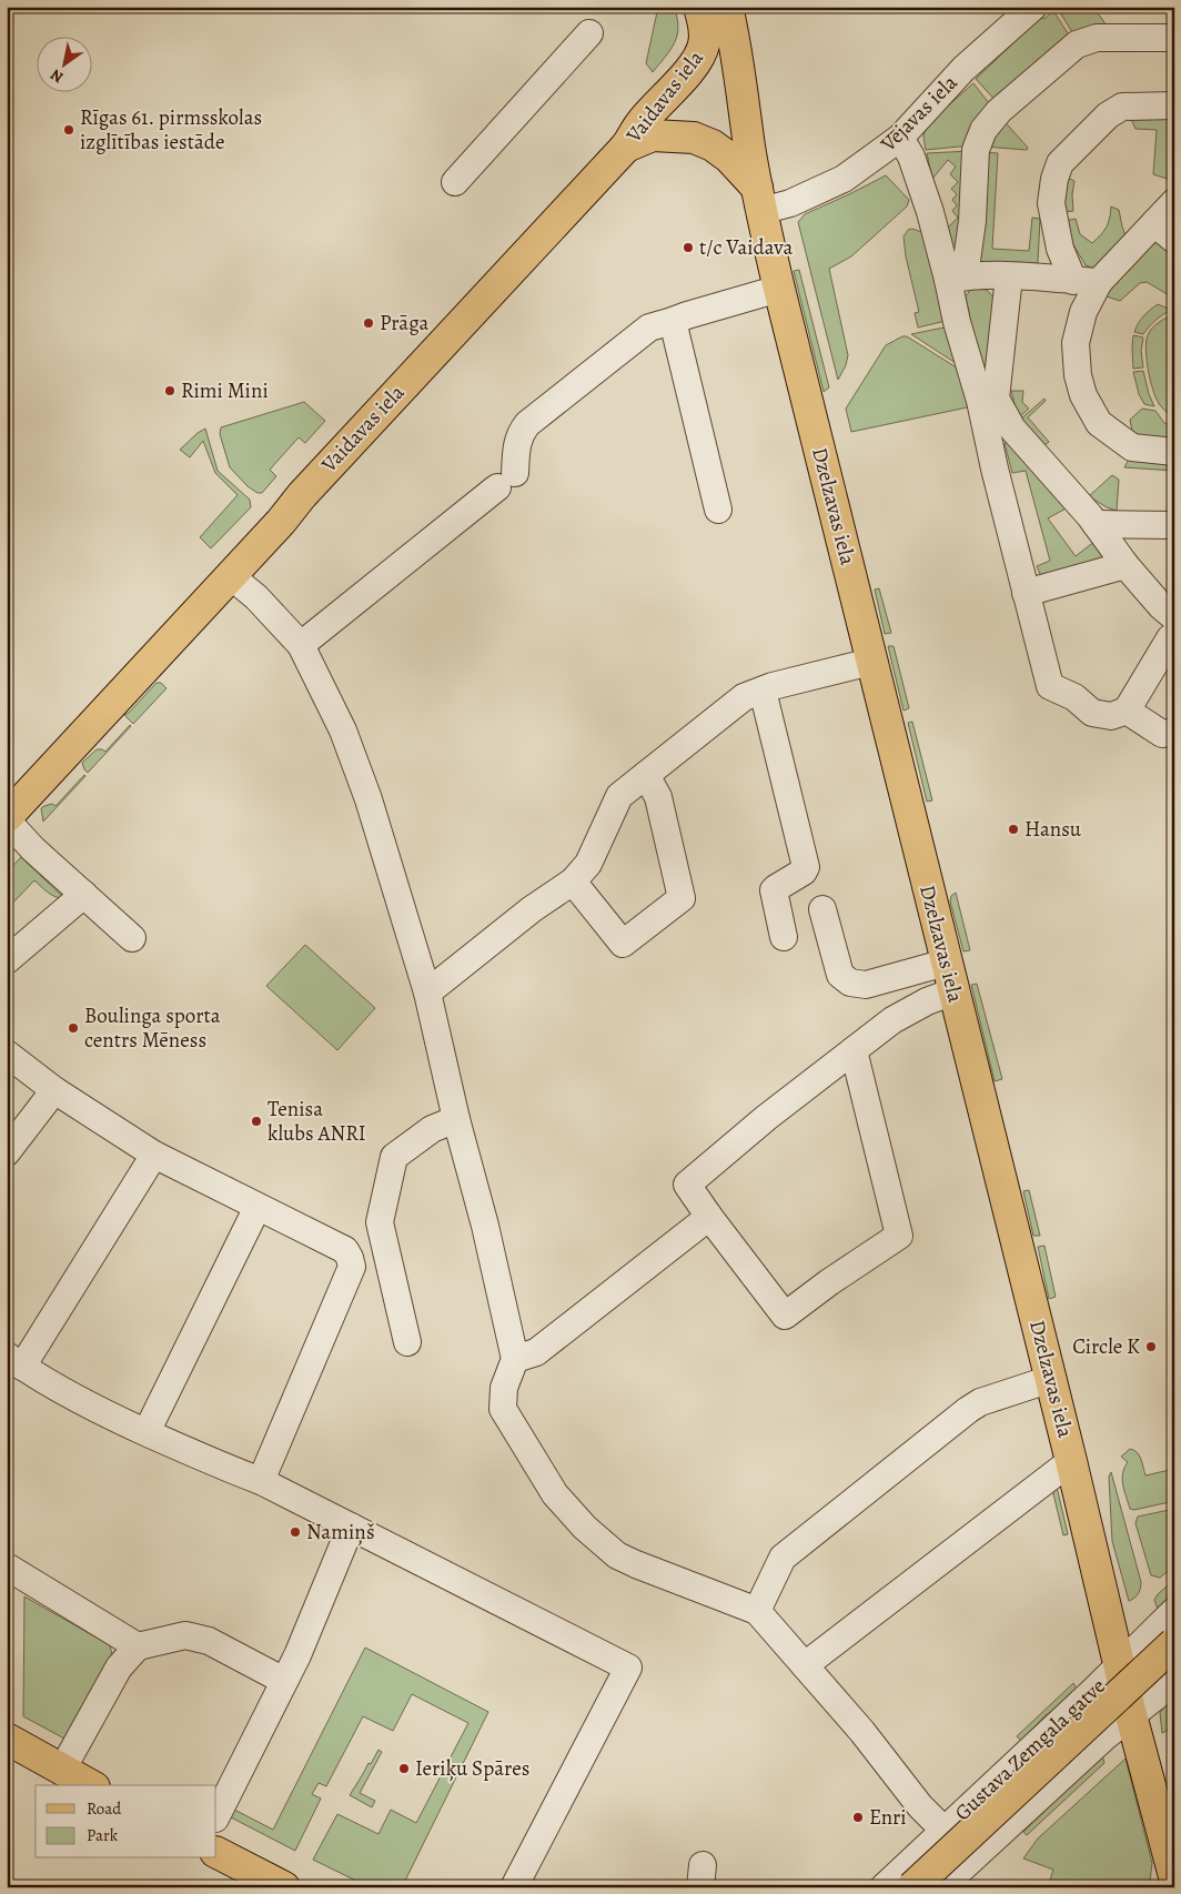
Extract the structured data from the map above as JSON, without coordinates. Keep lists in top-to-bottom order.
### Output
{
  "streets": {
    "main road": ["Vaidavas iela", "Dzelzavas iela", "Gustava Zemgala gatve"],
    "street": ["Vējavas iela"]
  },
  "crossings": [
    ["Vējavas iela", "Dzelzavas iela"],
    ["Dzelzavas iela", "Gustava Zemgala gatve"]
  ],
  "places": [
    "Rīgas 61. pirmsskolas izglītības iestāde",
    "t/c Vaidava",
    "Prāga",
    "Rimi Mini",
    "Hansu",
    "Boulinga sporta centrs Mēness",
    "Tenisa klubs ANRI",
    "Circle K",
    "Namiņš",
    "Ieriķu Spāres",
    "Enri"
  ],
  "legend": ["Road", "Park"],
  "north": "bottom left"
}
